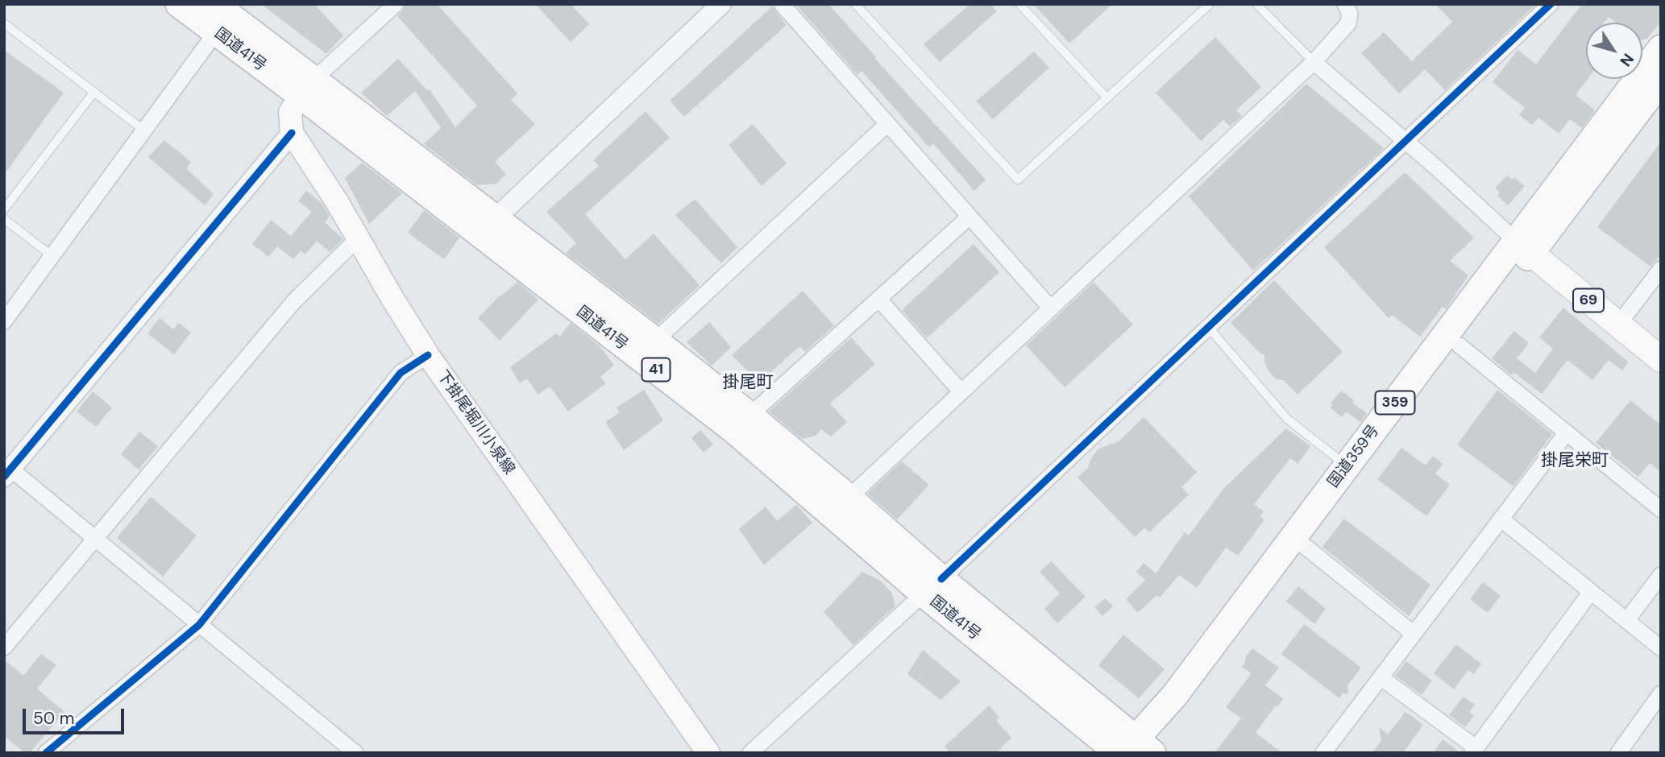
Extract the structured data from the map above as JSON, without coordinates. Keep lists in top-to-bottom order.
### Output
{
  "streets": {
    "highway": [
      "国道41号",
      "41",
      "359",
      "国道359号"
    ],
    "main road": ["69", "下掛尾堀川小泉線"]
  },
  "crossings": [
    ["国道41号", "国道359号"],
    ["69", "国道359号"]
  ],
  "districts": ["掛尾町", "掛尾栄町"],
  "scale_bar": "50 m",
  "north": "bottom right"
}
